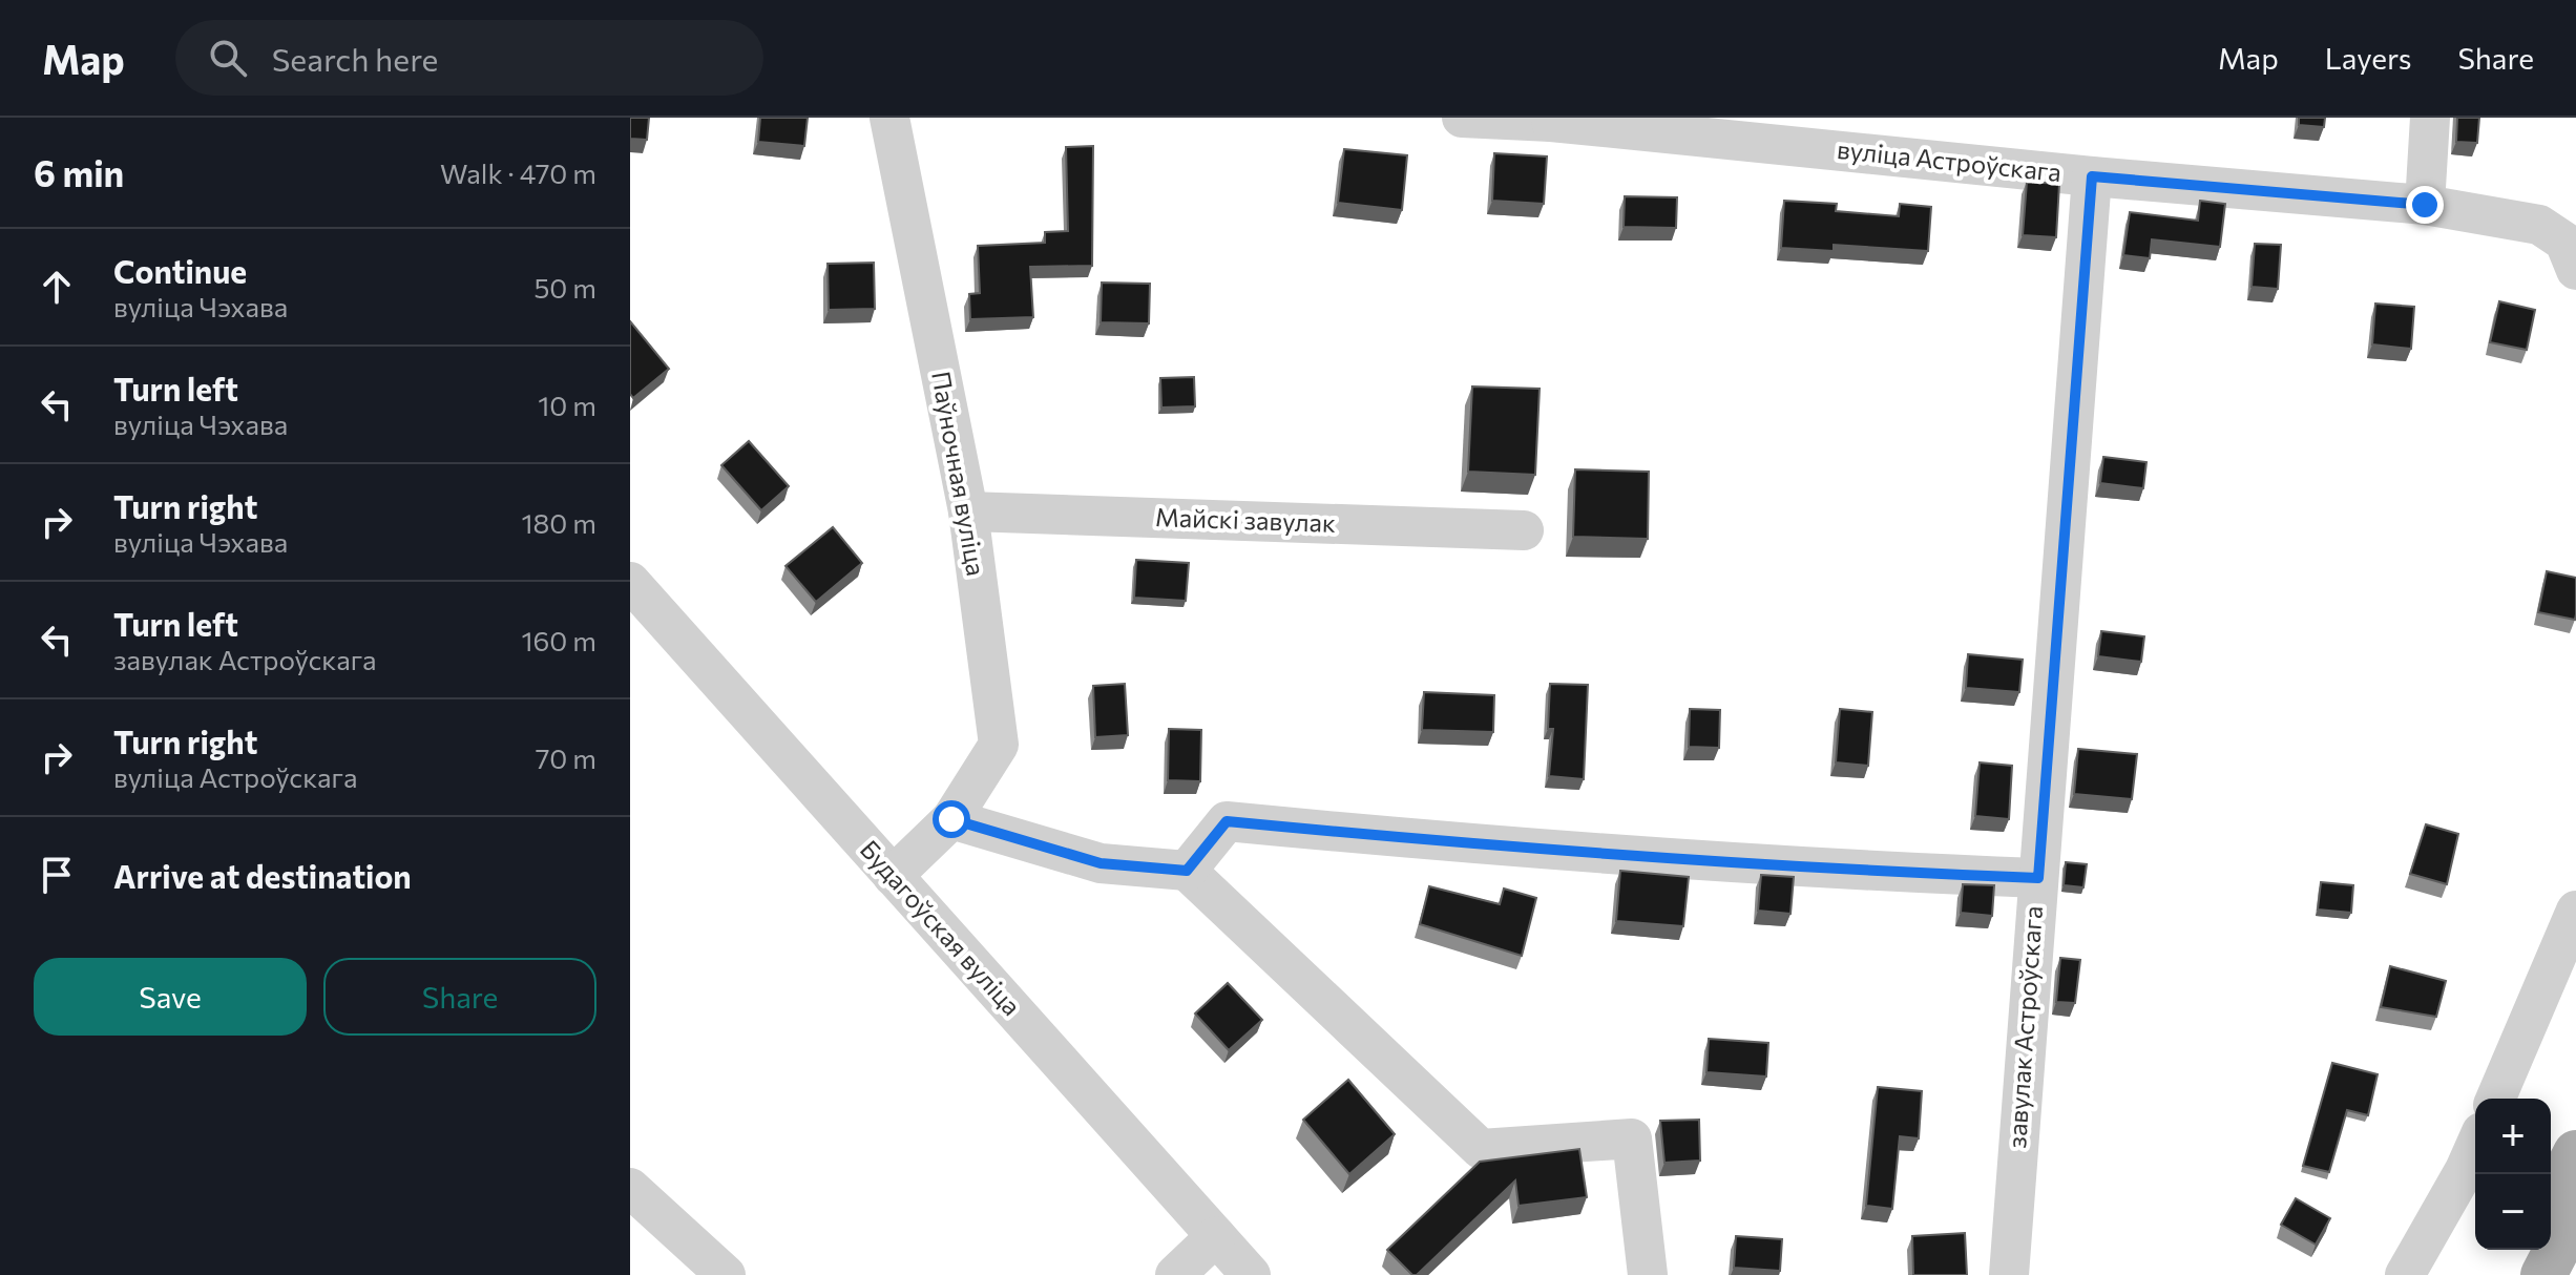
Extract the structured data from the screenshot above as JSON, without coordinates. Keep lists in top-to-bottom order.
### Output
{
  "streets": {
    "street": [
      "вуліца Астроўскага",
      "Паўночная вуліца",
      "Майскі завулак",
      "Будагоўская вуліца",
      "завулак Астроўскага"
    ]
  },
  "crossings": [
    ["вуліца Астроўскага", "завулак Астроўскага"],
    ["Паўночная вуліца", "Майскі завулак"],
    ["Паўночная вуліца", "Будагоўская вуліца"]
  ],
  "page": {
    "header": "Map",
    "search": "Search here",
    "nav": ["Map", "Layers", "Share"],
    "heading": ["6 min", "Walk · 470 m"],
    "list": [
      ["Continue", "вуліца Чэхава", "50 m"],
      ["Turn left", "вуліца Чэхава", "10 m"],
      ["Turn right", "вуліца Чэхава", "180 m"],
      ["Turn left", "завулак Астроўскага", "160 m"],
      ["Turn right", "вуліца Астроўскага", "70 m"],
      "Arrive at destination"
    ],
    "buttons": ["Save", "Share"],
    "map_buttons": ["+", "−"]
  }
}
